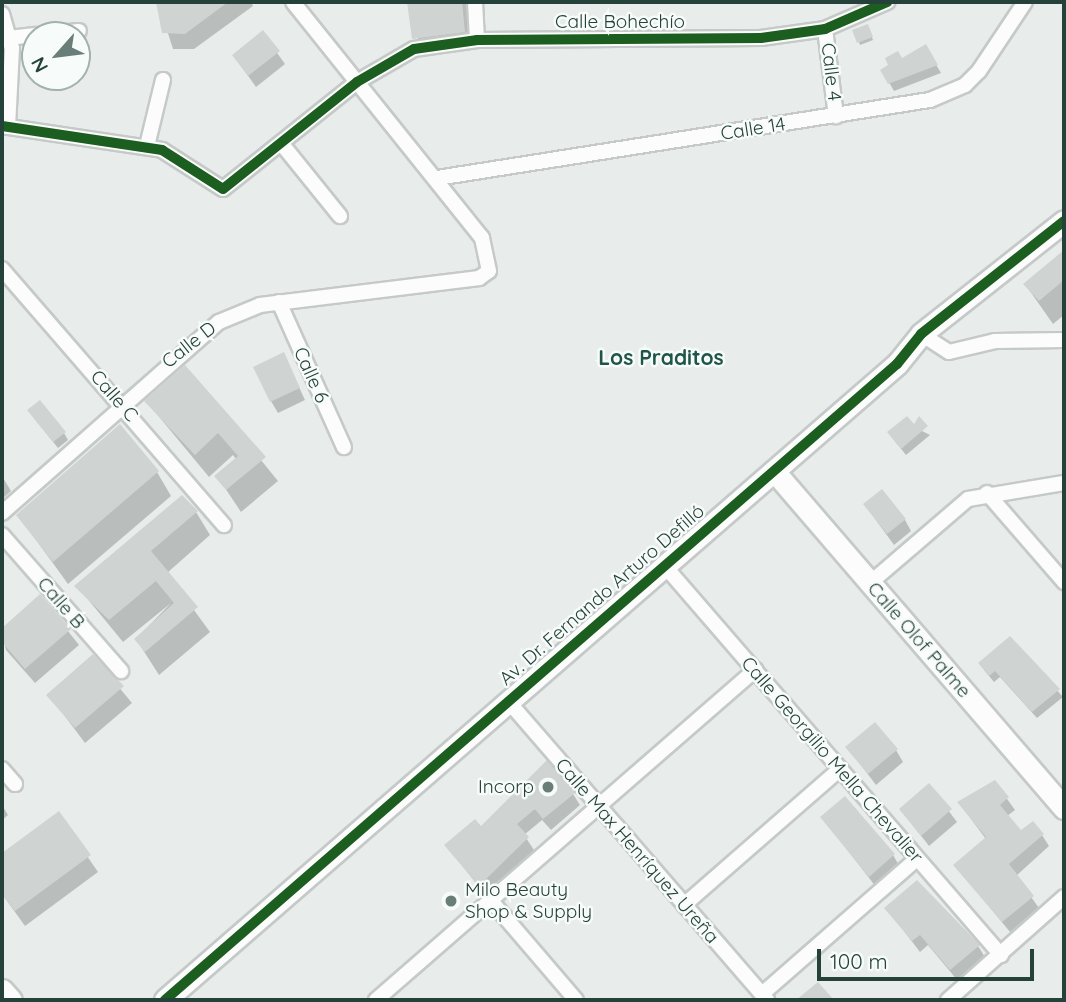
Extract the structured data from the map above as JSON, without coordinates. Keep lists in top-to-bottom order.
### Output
{
  "streets": {
    "street": [
      "Calle Bohechío",
      "Calle 4",
      "Calle 14",
      "Calle D",
      "Calle 6",
      "Calle C",
      "Av. Dr. Fernando Arturo Defilló",
      "Calle B",
      "Calle Olof Palme",
      "Calle Georgilio Mella Chevalier",
      "Calle Max Henríquez Ureña"
    ]
  },
  "crossings": [
    ["Calle Bohechío", "Calle 4"],
    ["Calle 4", "Calle 14"],
    ["Calle 14", "Calle D"],
    ["Calle D", "Calle 6"],
    ["Calle D", "Calle C"],
    ["Av. Dr. Fernando Arturo Defilló", "Calle Olof Palme"],
    ["Av. Dr. Fernando Arturo Defilló", "Calle Georgilio Mella Chevalier"],
    ["Av. Dr. Fernando Arturo Defilló", "Calle Max Henríquez Ureña"]
  ],
  "districts": ["Los Praditos"],
  "places": ["Incorp", "Milo Beauty Shop & Supply"],
  "scale_bar": "100 m",
  "north": "bottom left"
}
